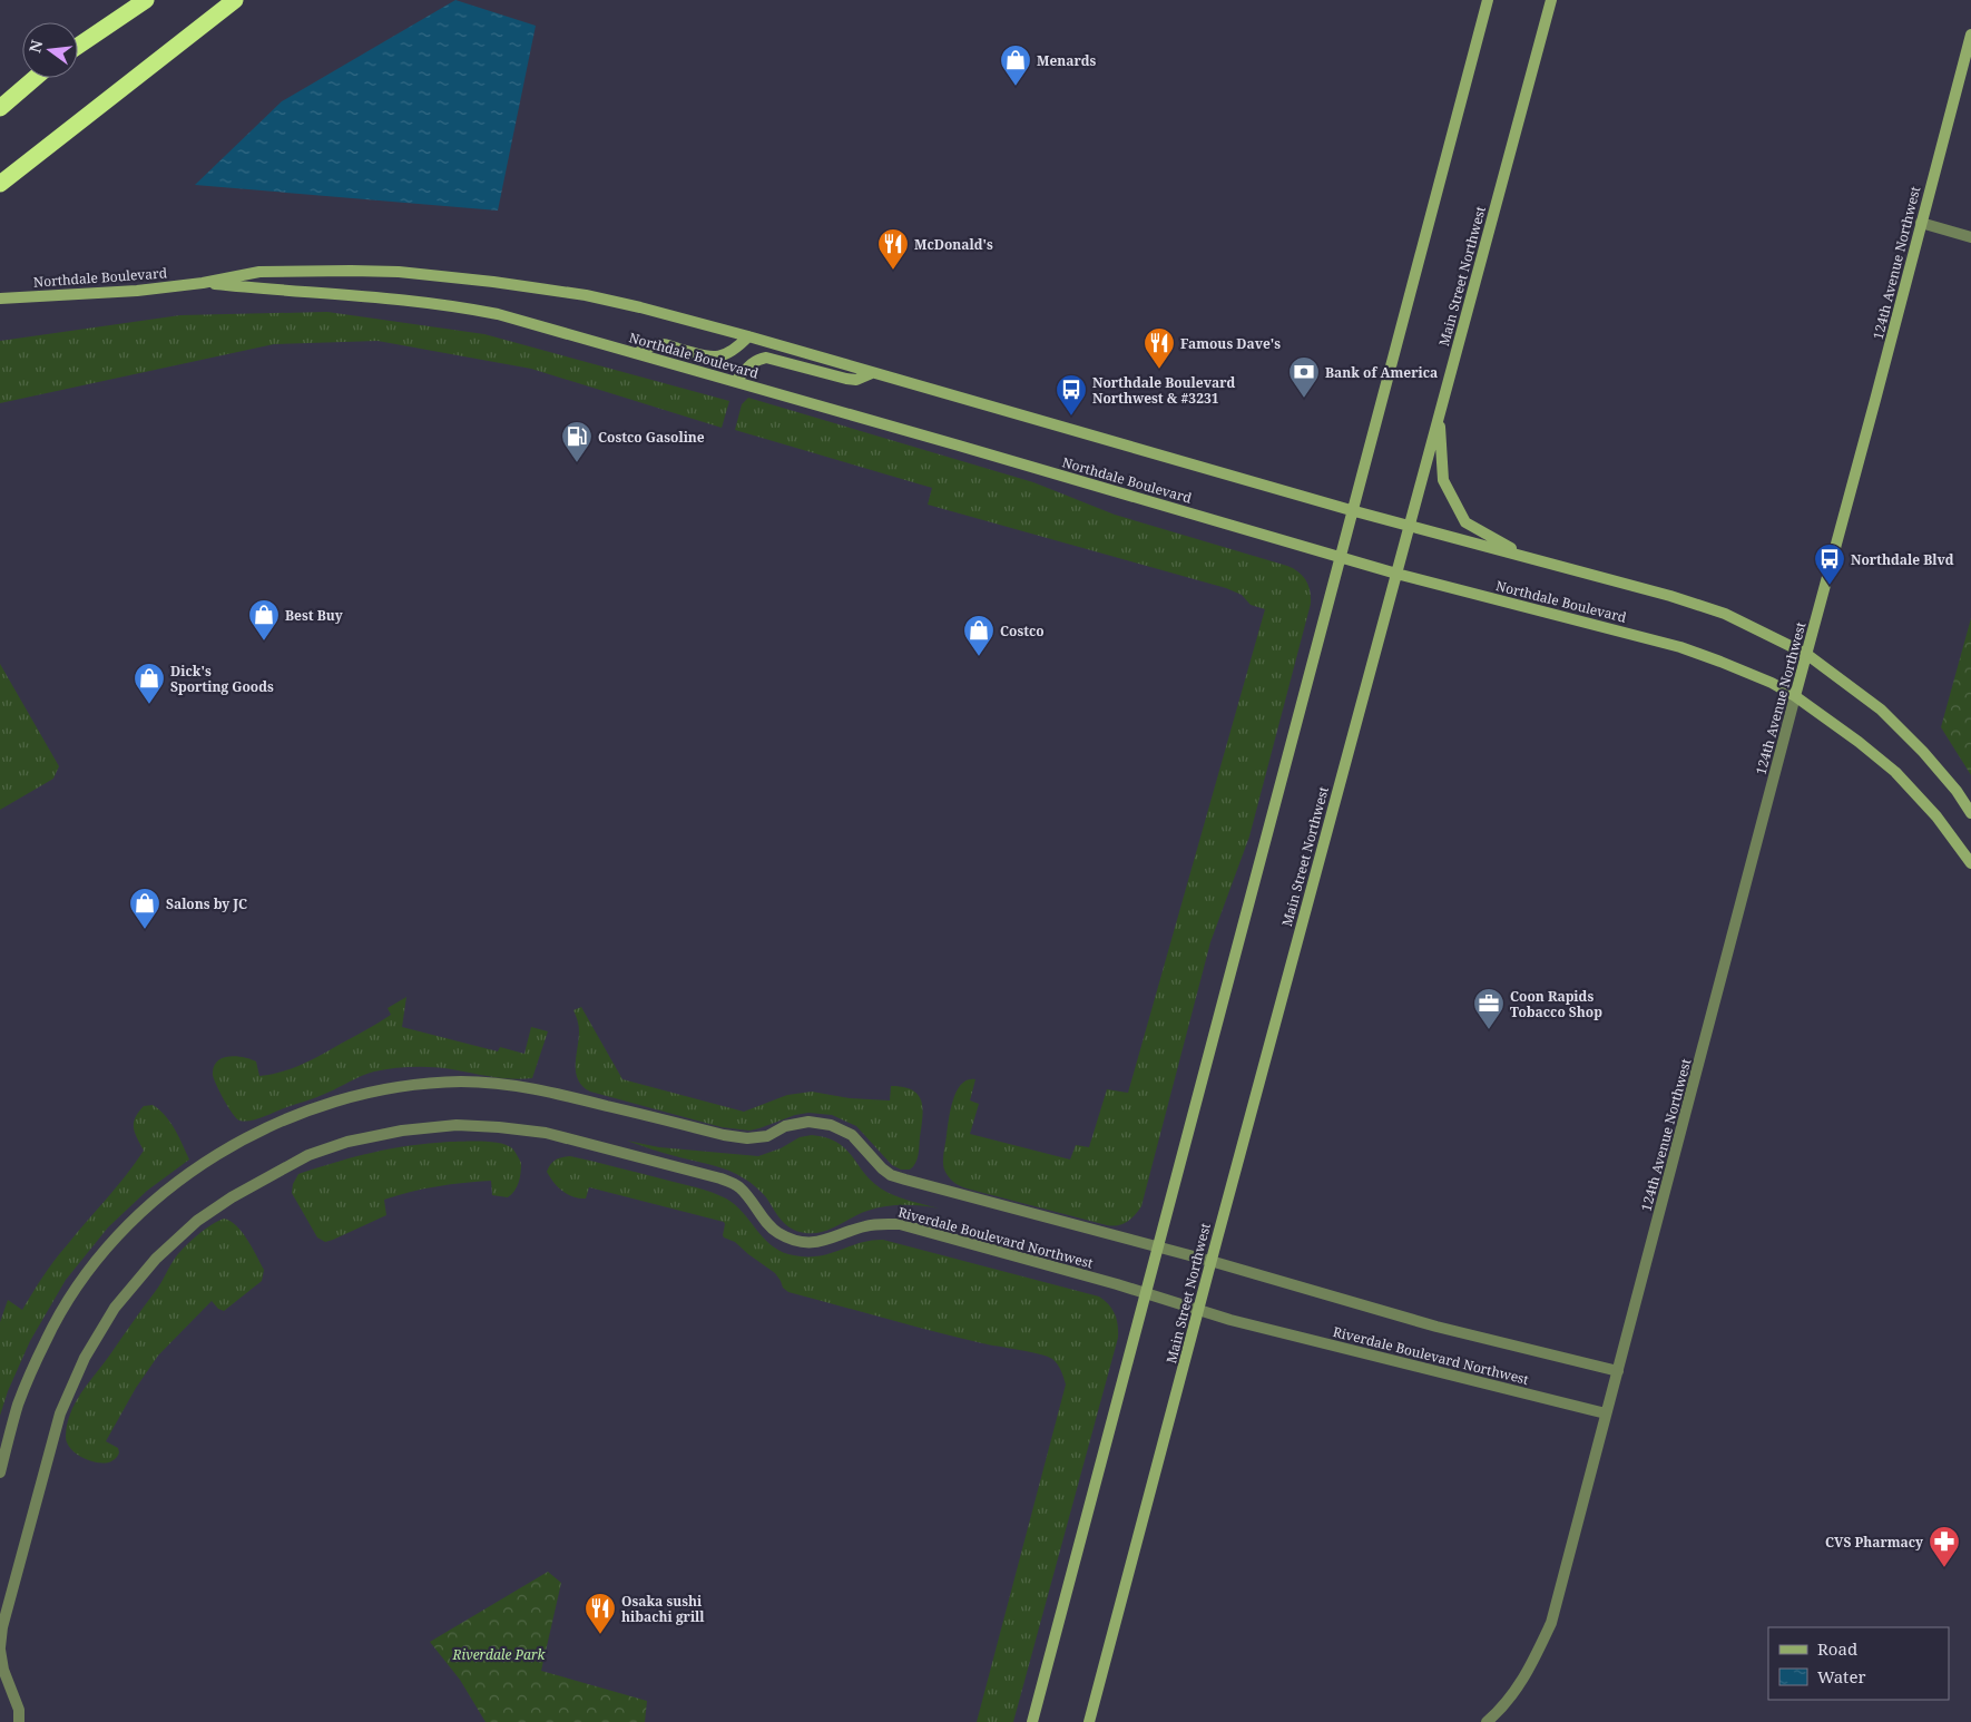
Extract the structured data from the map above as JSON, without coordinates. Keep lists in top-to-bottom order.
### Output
{
  "streets": {
    "street": [
      "124th Avenue Northwest",
      "Main Street Northwest",
      "Northdale Boulevard",
      "Riverdale Boulevard Northwest"
    ]
  },
  "crossings": [
    ["124th Avenue Northwest", "Northdale Boulevard"],
    ["124th Avenue Northwest", "Riverdale Boulevard Northwest"],
    ["Main Street Northwest", "Northdale Boulevard"],
    ["Main Street Northwest", "Riverdale Boulevard Northwest"]
  ],
  "parks": ["Riverdale Park"],
  "places": {
    "shop": [
      "Menards",
      "Best Buy",
      "Costco",
      "Dick's Sporting Goods",
      "Salons by JC"
    ],
    "restaurant": ["McDonald's", "Famous Dave's", "Osaka sushi hibachi grill"],
    "bank": ["Bank of America"],
    "bus stop": ["Northdale Boulevard Northwest & #3231", "Northdale Blvd"],
    "fuel station": ["Costco Gasoline"],
    "office": ["Coon Rapids Tobacco Shop"],
    "pharmacy": ["CVS Pharmacy"]
  },
  "legend": ["Road", "Water"],
  "north": "left"
}
